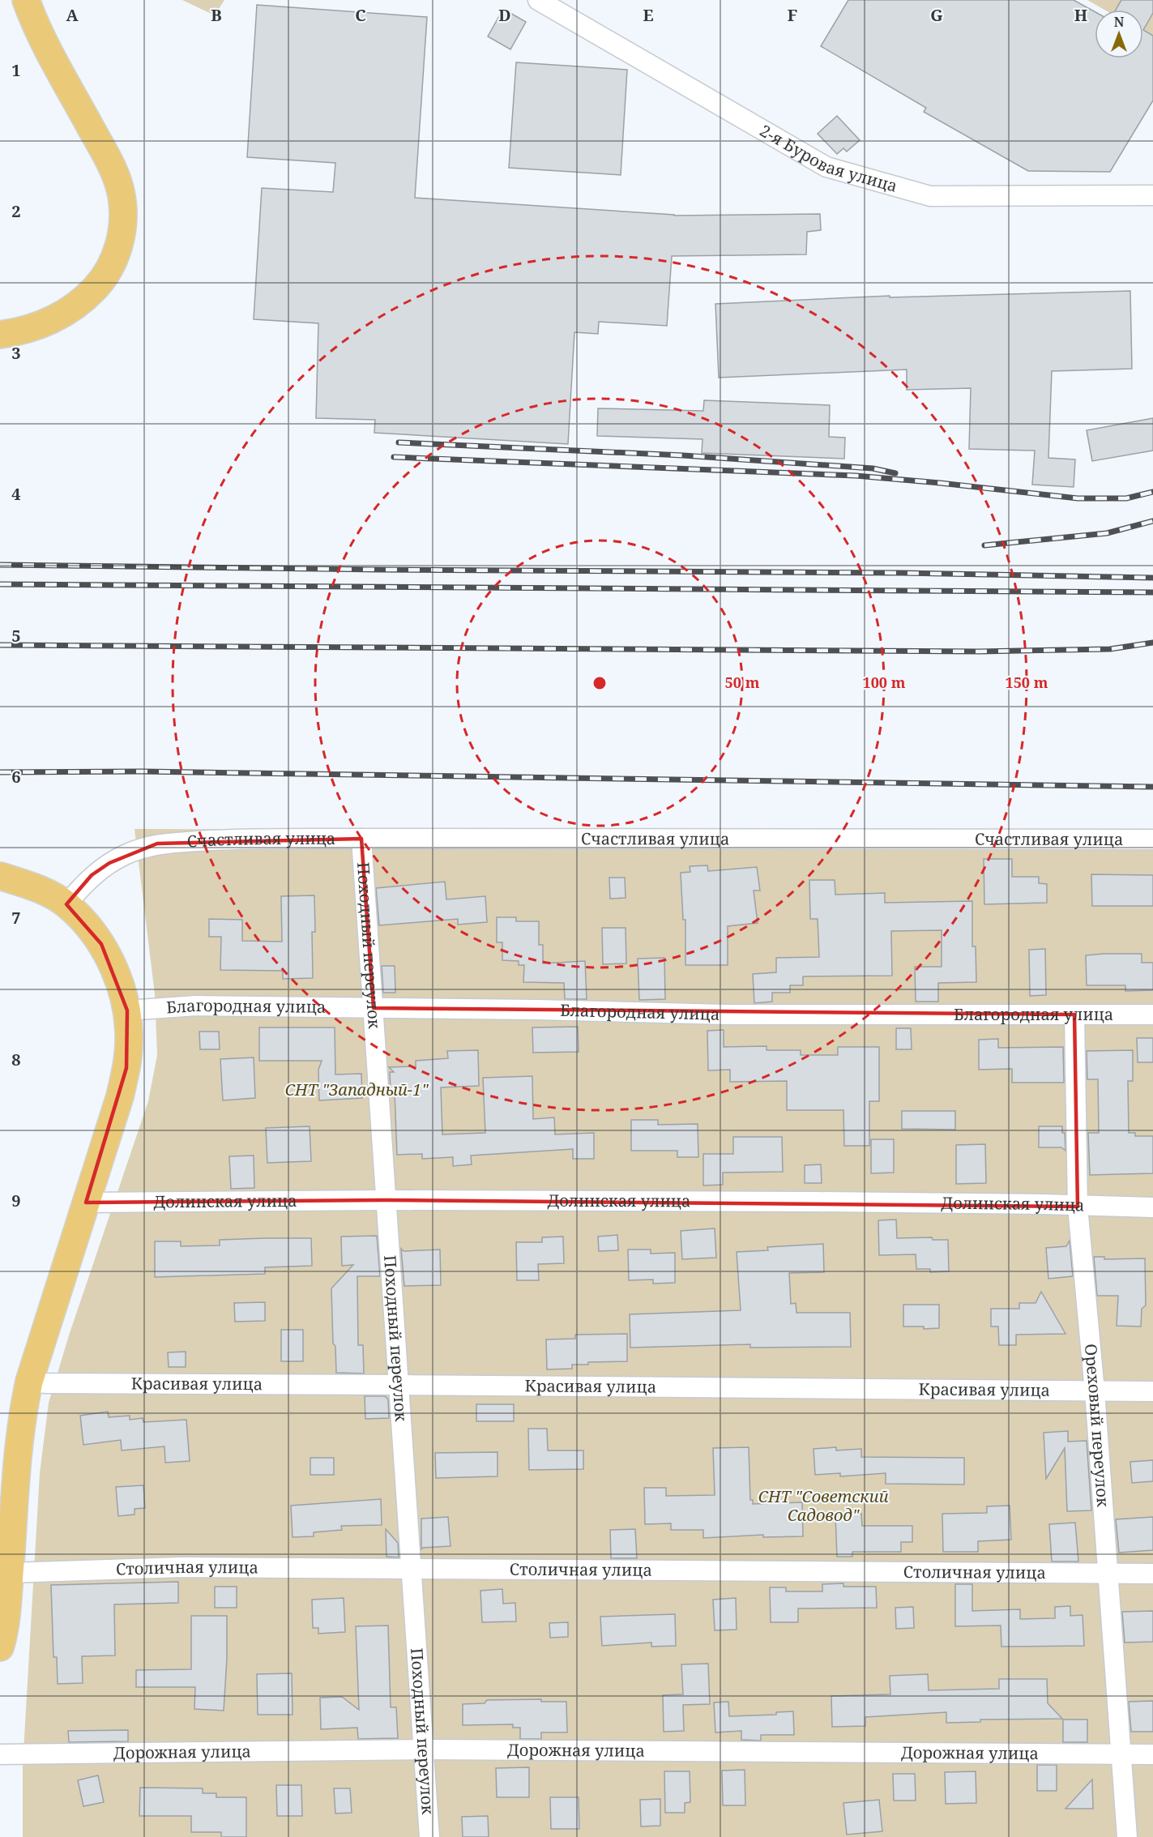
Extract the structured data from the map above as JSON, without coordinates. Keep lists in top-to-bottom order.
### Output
{
  "streets": {
    "street": [
      "2-я Буровая улица",
      "Счастливая улица",
      "Походный переулок",
      "Благородная улица",
      "Долинская улица",
      "Красивая улица",
      "Ореховый переулок",
      "Столичная улица",
      "Дорожная улица"
    ]
  },
  "crossings": [
    ["Счастливая улица", "Походный переулок"],
    ["Походный переулок", "Благородная улица"],
    ["Походный переулок", "Долинская улица"],
    ["Походный переулок", "Красивая улица"],
    ["Походный переулок", "Столичная улица"],
    ["Походный переулок", "Дорожная улица"],
    ["Благородная улица", "Ореховый переулок"],
    ["Долинская улица", "Ореховый переулок"],
    ["Красивая улица", "Ореховый переулок"],
    ["Ореховый переулок", "Столичная улица"],
    ["Ореховый переулок", "Дорожная улица"]
  ],
  "parks": ["СНТ \"Западный-1\"", "СНТ \"Советский Садовод\""],
  "north": "top",
  "grid": {
    "columns": [
      "A",
      "B",
      "C",
      "D",
      "E",
      "F",
      "G",
      "H"
    ],
    "rows": [
      "1",
      "2",
      "3",
      "4",
      "5",
      "6",
      "7",
      "8",
      "9"
    ]
  },
  "rings": ["50 m", "100 m", "150 m"]
}
